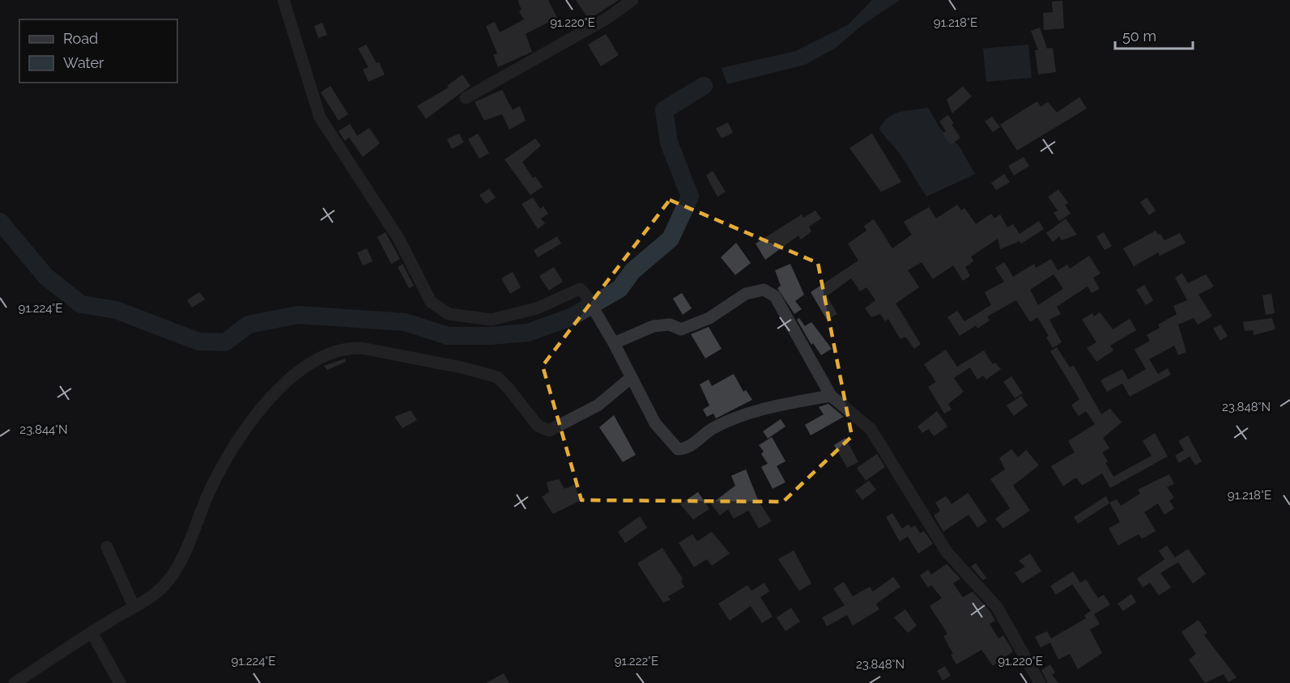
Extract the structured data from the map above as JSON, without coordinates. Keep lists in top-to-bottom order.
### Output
{
  "legend": ["Road", "Water"],
  "scale_bar": "50 m",
  "coordinates": [
    "91.220°E",
    "91.218°E",
    "91.224°E",
    "23.848°N",
    "23.844°N",
    "91.222°E"
  ]
}
